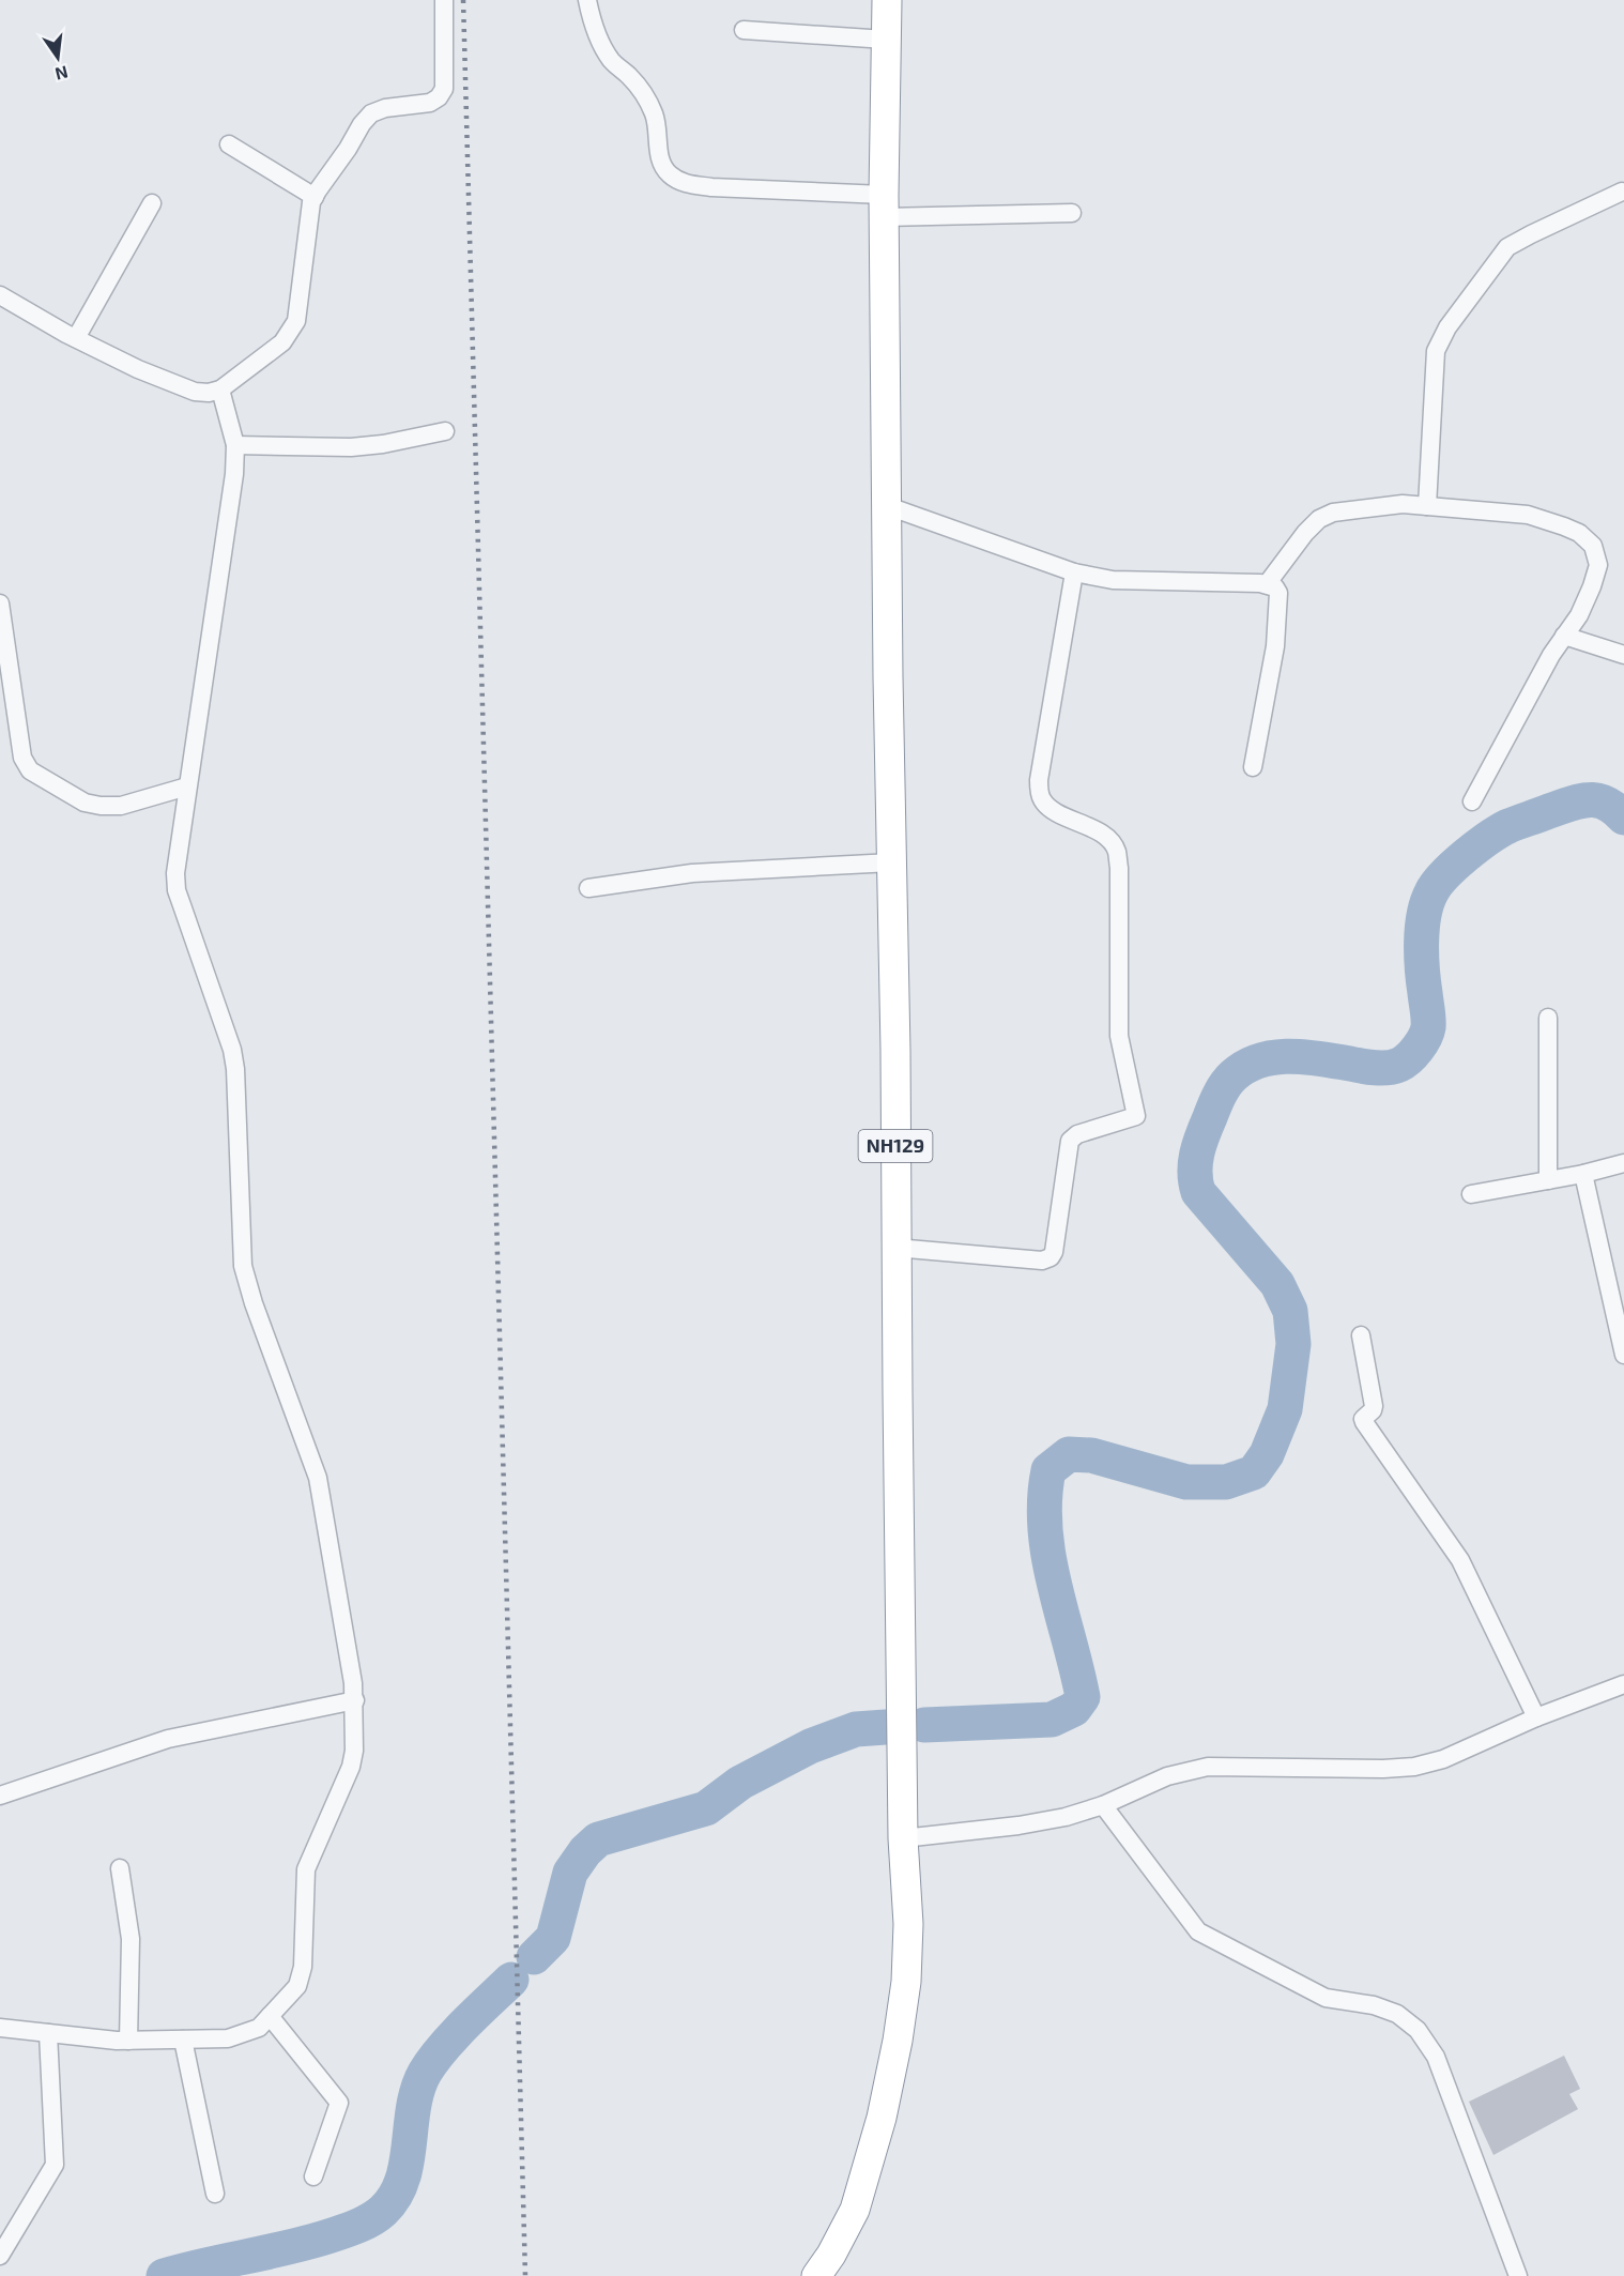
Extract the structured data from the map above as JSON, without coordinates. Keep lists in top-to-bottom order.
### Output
{
  "streets": {
    "highway": ["NH129"]
  },
  "north": "bottom"
}
